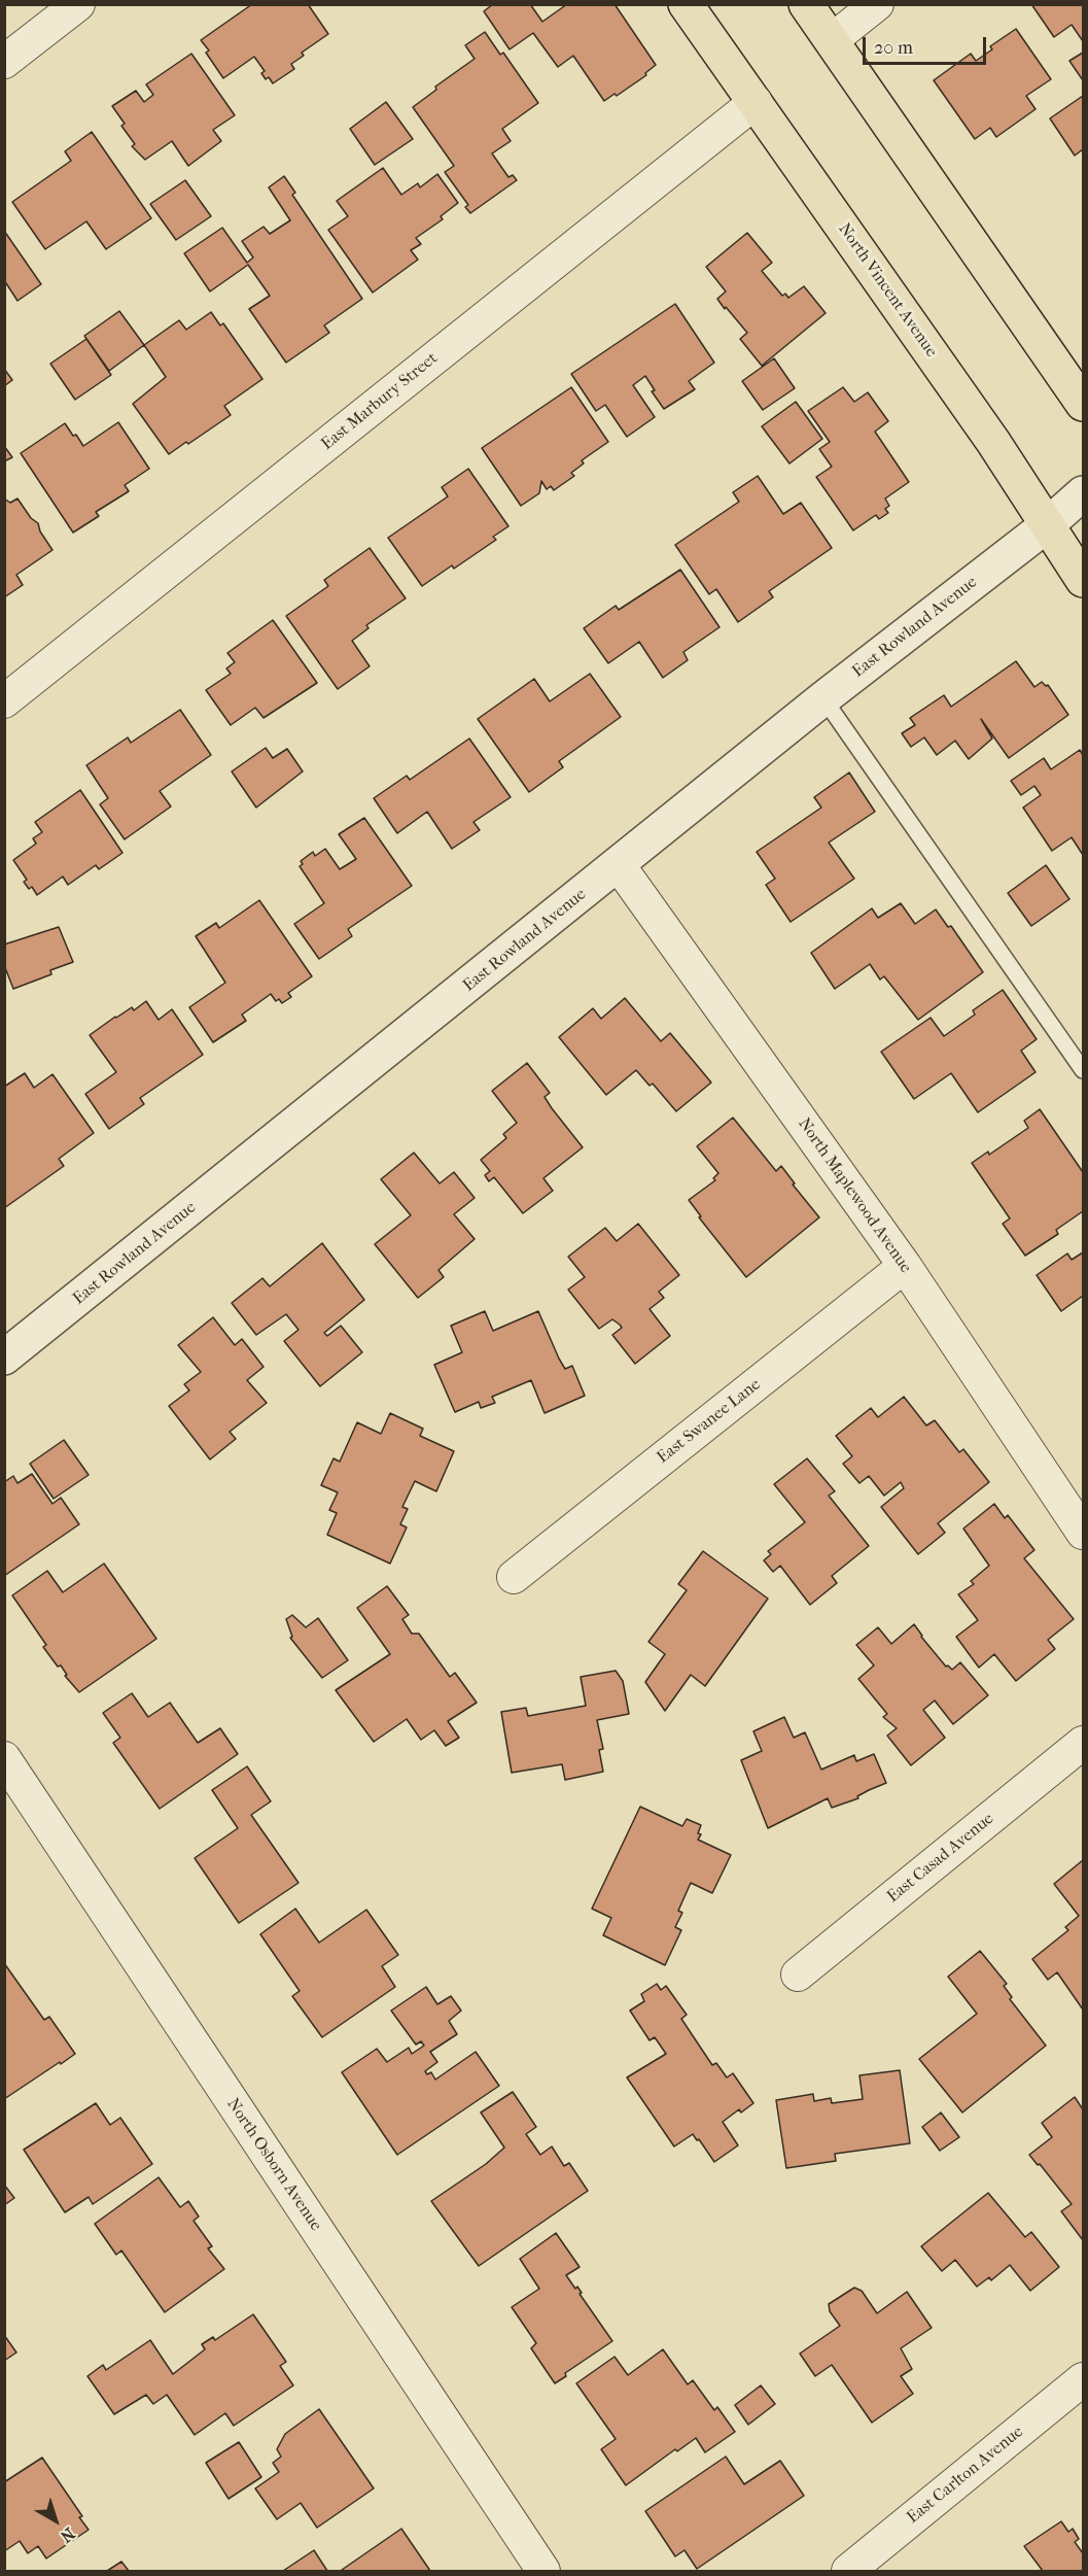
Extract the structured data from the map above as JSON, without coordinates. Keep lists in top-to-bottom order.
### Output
{
  "streets": {
    "main road": ["North Vincent Avenue"],
    "street": [
      "East Marbury Street",
      "East Rowland Avenue",
      "North Maplewood Avenue",
      "East Swanee Lane",
      "East Casad Avenue",
      "North Osborn Avenue",
      "East Carlton Avenue"
    ]
  },
  "crossings": [
    ["North Vincent Avenue", "East Marbury Street"],
    ["North Vincent Avenue", "East Rowland Avenue"],
    ["East Rowland Avenue", "North Maplewood Avenue"],
    ["North Maplewood Avenue", "East Swanee Lane"]
  ],
  "scale_bar": "20 m",
  "north": "bottom right"
}
